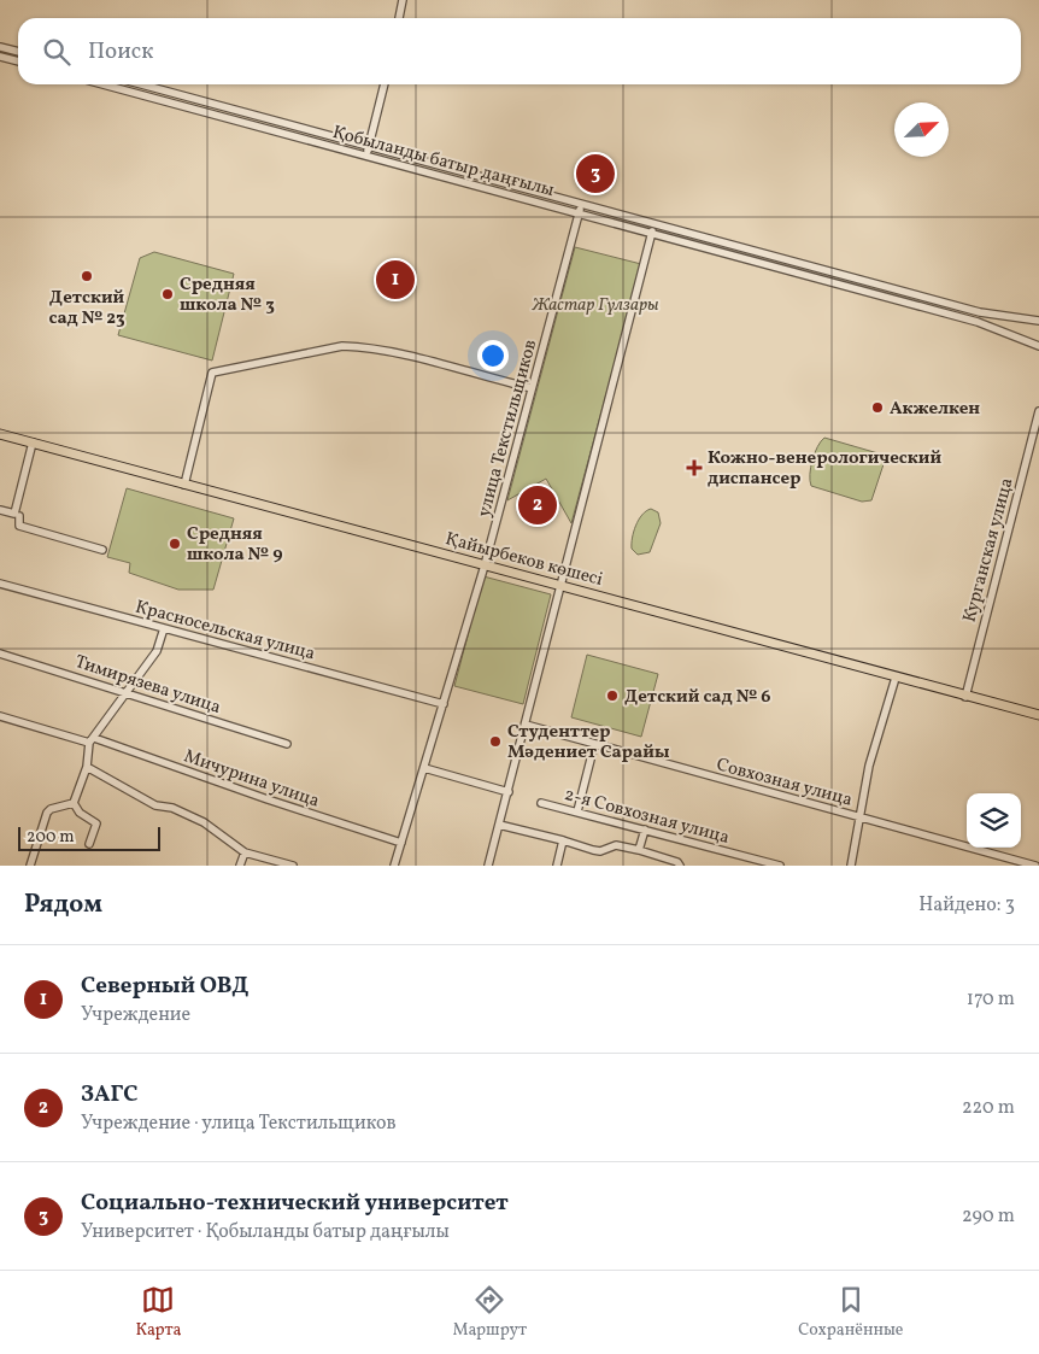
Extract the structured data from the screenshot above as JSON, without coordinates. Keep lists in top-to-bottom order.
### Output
{
  "streets": {
    "main road": ["Қайырбеков көшесі"],
    "street": [
      "Қобыланды батыр даңғылы",
      "улица Текстильщиков",
      "Курганская улица",
      "Красносельская улица",
      "Тимирязева улица",
      "Мичурина улица",
      "Совхозная улица",
      "2-я Совхозная улица"
    ]
  },
  "crossings": [
    ["Қобыланды батыр даңғылы", "улица Текстильщиков"],
    ["улица Текстильщиков", "Қайырбеков көшесі"],
    ["улица Текстильщиков", "Красносельская улица"],
    ["улица Текстильщиков", "Мичурина улица"],
    ["Курганская улица", "Қайырбеков көшесі"]
  ],
  "parks": ["Жастар Гүлзары"],
  "places": {
    "other": [
      "Детский сад № 23",
      "Средняя школа № 3",
      "Акжелкен",
      "Средняя школа № 9",
      "Детский сад № 6",
      "Студенттер Мәдениет Сарайы"
    ],
    "health": ["Кожно-венерологический диспансер"]
  },
  "scale_bar": "200 m",
  "north": "top right",
  "page": {
    "search": "Поиск",
    "pins": ["3", "1", "2"],
    "scale": "200 m",
    "heading": ["Рядом", "Найдено: 3"],
    "list": [
      {
        "mark": "1",
        "name": "Северный ОВД",
        "note": "Учреждение",
        "value": "170 m"
      },
      {
        "mark": "2",
        "name": "ЗАГС",
        "note": "Учреждение · улица Текстильщиков",
        "value": "220 m"
      },
      {
        "mark": "3",
        "name": "Социально-технический университет",
        "note": "Университет · Қобыланды батыр даңғылы",
        "value": "290 m"
      }
    ],
    "nav": ["Карта", "Маршрут", "Сохранённые"]
  }
}
